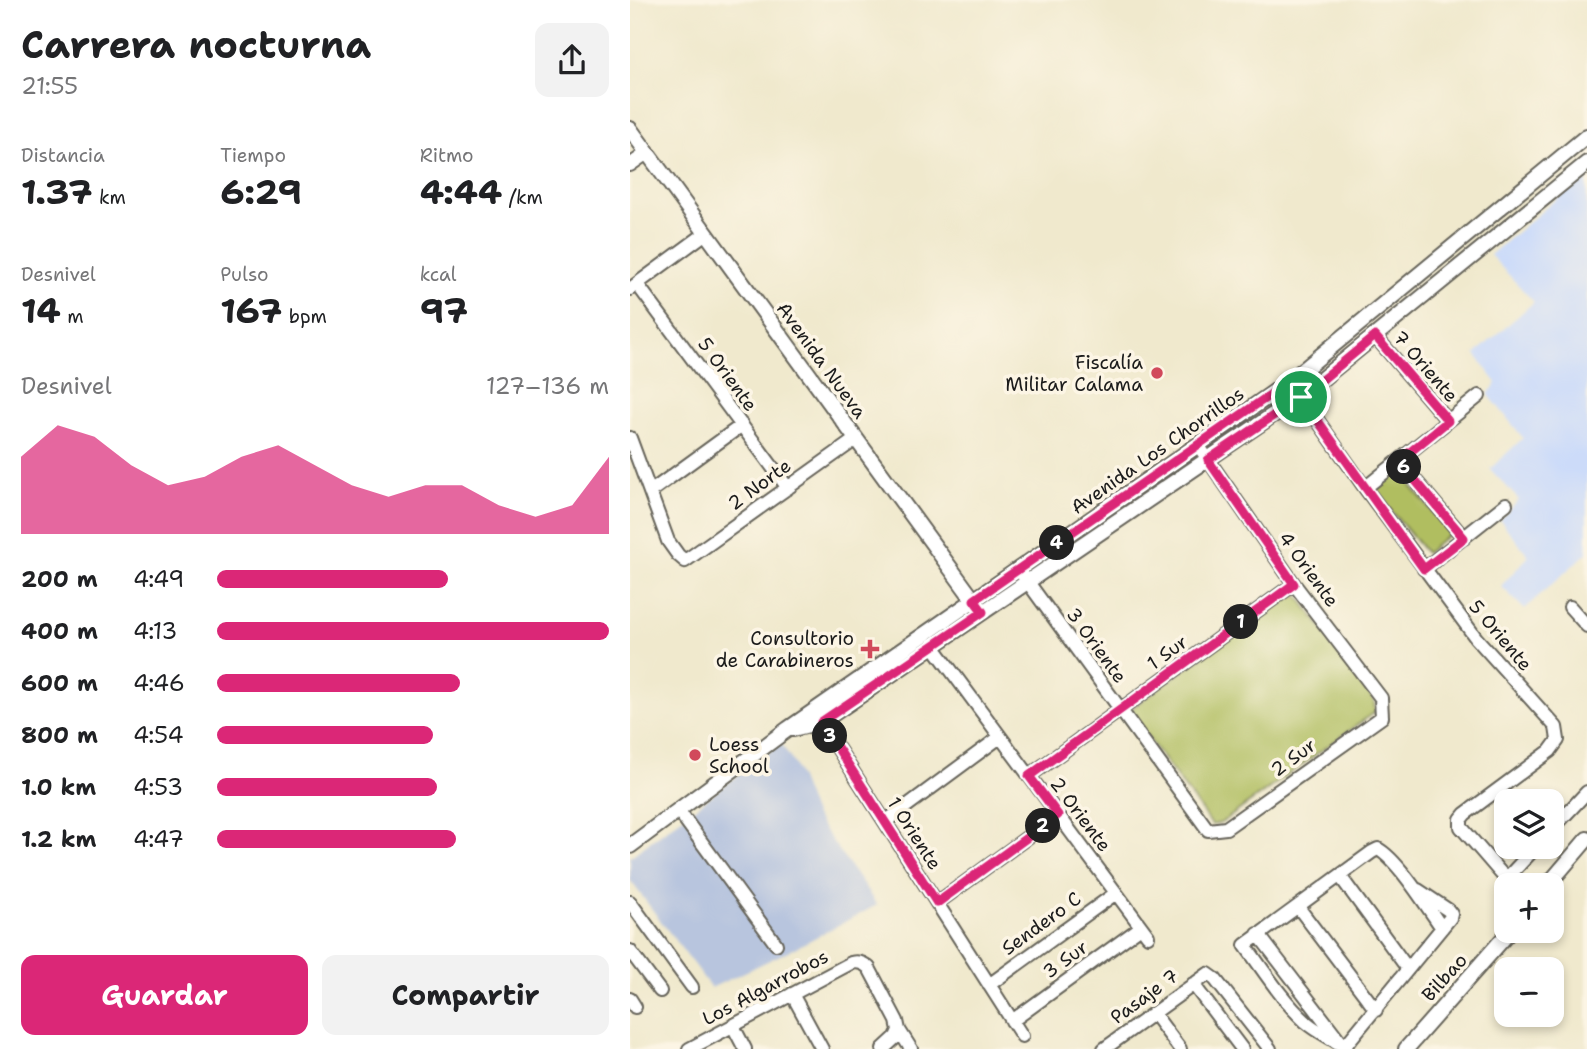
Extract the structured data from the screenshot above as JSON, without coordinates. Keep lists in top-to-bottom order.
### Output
{
  "streets": {
    "street": [
      "Avenida Nueva",
      "7 Oriente",
      "5 Oriente",
      "Avenida Los Chorrillos",
      "2 Norte",
      "4 Oriente",
      "3 Oriente",
      "1 Sur",
      "2 Sur",
      "2 Oriente",
      "1 Oriente",
      "Sendero C",
      "3 Sur",
      "Bilbao",
      "Los Algarrobos",
      "Pasaje 7"
    ]
  },
  "crossings": [
    ["Avenida Nueva", "Avenida Los Chorrillos"],
    ["Avenida Nueva", "2 Norte"],
    ["7 Oriente", "Avenida Los Chorrillos"],
    ["5 Oriente", "Avenida Los Chorrillos"],
    ["5 Oriente", "2 Norte"],
    ["Avenida Los Chorrillos", "4 Oriente"],
    ["Avenida Los Chorrillos", "3 Oriente"],
    ["Avenida Los Chorrillos", "2 Oriente"],
    ["Avenida Los Chorrillos", "1 Oriente"],
    ["4 Oriente", "1 Sur"],
    ["4 Oriente", "2 Sur"],
    ["3 Oriente", "1 Sur"],
    ["3 Oriente", "2 Sur"],
    ["1 Sur", "2 Oriente"],
    ["2 Oriente", "Sendero C"],
    ["2 Oriente", "3 Sur"],
    ["1 Oriente", "Sendero C"],
    ["1 Oriente", "3 Sur"]
  ],
  "places": {
    "other": ["Fiscalía Militar Calama", "Loess School"],
    "health": ["Consultorio de Carabineros"]
  },
  "page": {
    "heading": ["Carrera nocturna", "21:55"],
    "stats": [
      ["Distancia", "1.37 km"],
      ["Tiempo", "6:29"],
      ["Ritmo", "4:44 /km"],
      ["Desnivel", "14 m"],
      ["Pulso", "167 bpm"],
      ["kcal", "97"]
    ],
    "chart": ["Desnivel", "127–136 m"],
    "pins": [
      "6",
      "4",
      "1",
      "3",
      "2"
    ],
    "list": [
      {
        "name": "200 m",
        "note": "4:49"
      },
      {
        "name": "400 m",
        "note": "4:13"
      },
      {
        "name": "600 m",
        "note": "4:46"
      },
      {
        "name": "800 m",
        "note": "4:54"
      },
      {
        "name": "1.0 km",
        "note": "4:53"
      },
      {
        "name": "1.2 km",
        "note": "4:47"
      }
    ],
    "map_buttons": ["+", "−"],
    "buttons": ["Guardar", "Compartir"]
  }
}
